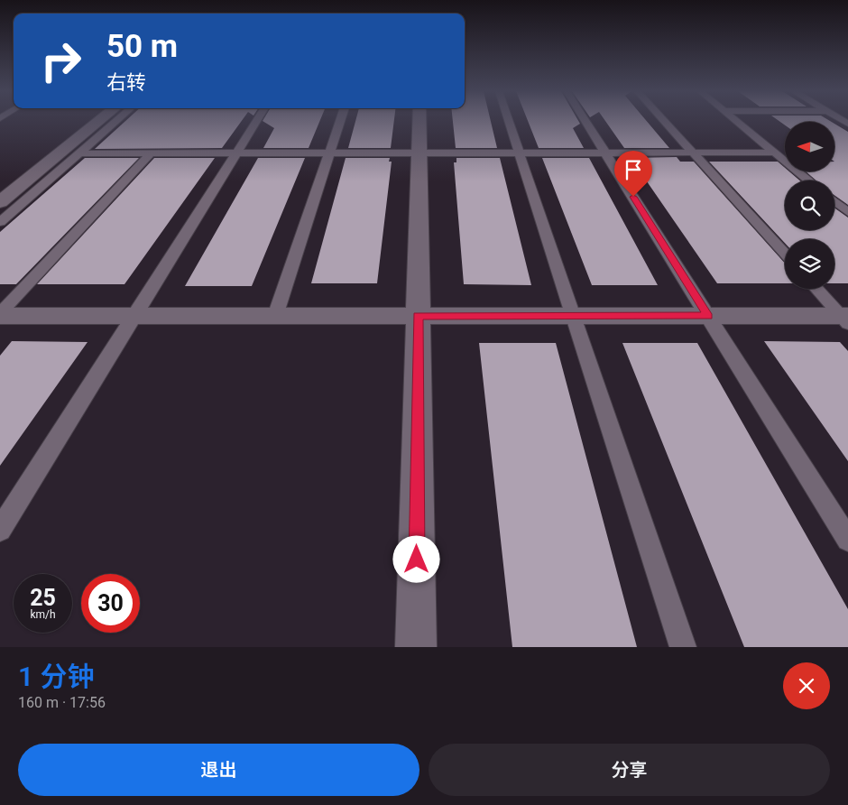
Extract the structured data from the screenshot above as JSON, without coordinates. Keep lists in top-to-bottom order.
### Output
{
  "north": "left",
  "page": {
    "turn": ["50 m", "右转"],
    "speed": "25 km/h",
    "limit": "30",
    "heading": ["1 分钟", "160 m · 17:56"],
    "buttons": ["退出", "分享"]
  }
}
